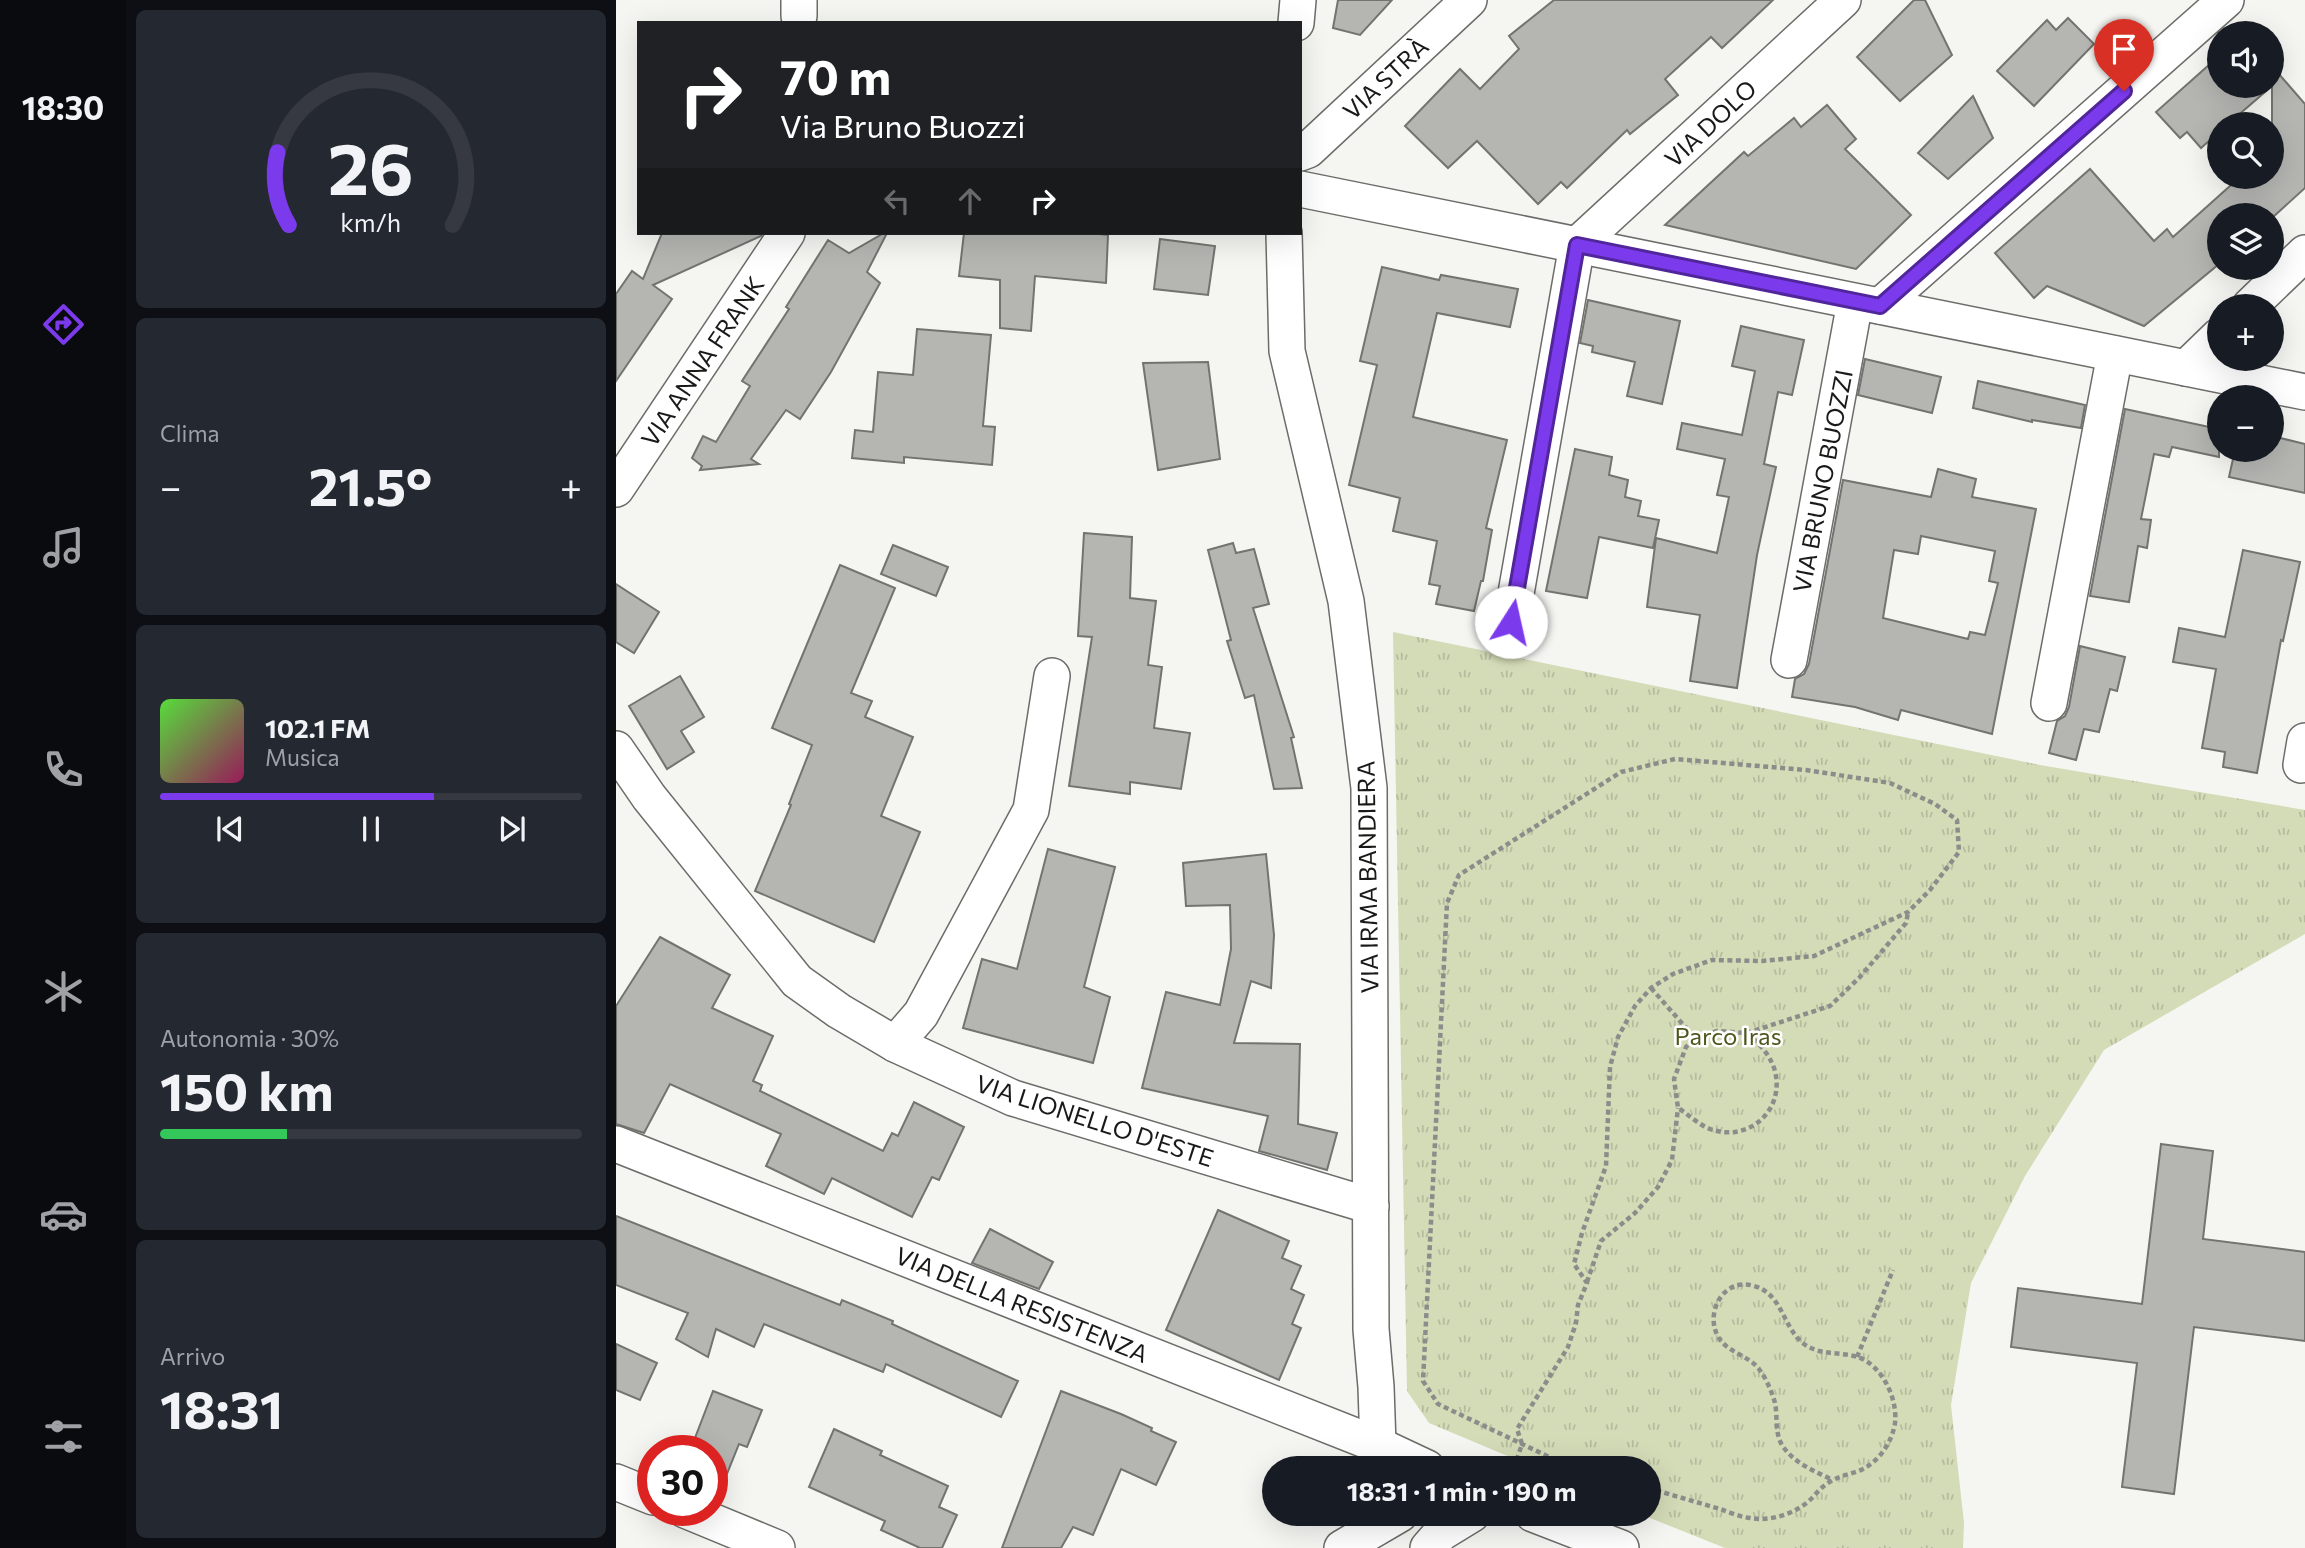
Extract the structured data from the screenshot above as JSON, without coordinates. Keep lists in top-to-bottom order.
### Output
{
  "streets": {
    "street": [
      "VIA STRÀ",
      "VIA DOLO",
      "VIA ANNA FRANK",
      "VIA BRUNO BUOZZI",
      "VIA IRMA BANDIERA",
      "VIA LIONELLO D'ESTE",
      "VIA DELLA RESISTENZA"
    ]
  },
  "crossings": [
    ["VIA IRMA BANDIERA", "VIA LIONELLO D'ESTE"]
  ],
  "parks": ["Parco Iras"],
  "page": {
    "tabs": "18:30",
    "map_buttons": ["+", "−"],
    "turn": ["70 m", "Via Bruno Buozzi"],
    "tile": [
      "Clima",
      ["Autonomia · 30%", "150 km"],
      ["Arrivo", "18:31"]
    ],
    "heat": ["−", "21.5°", "+"],
    "song": ["102.1 FM", "Musica"],
    "limit": "30",
    "trip": "18:31 · 1 min · 190 m",
    "gauge": ["26", "km/h"]
  }
}
